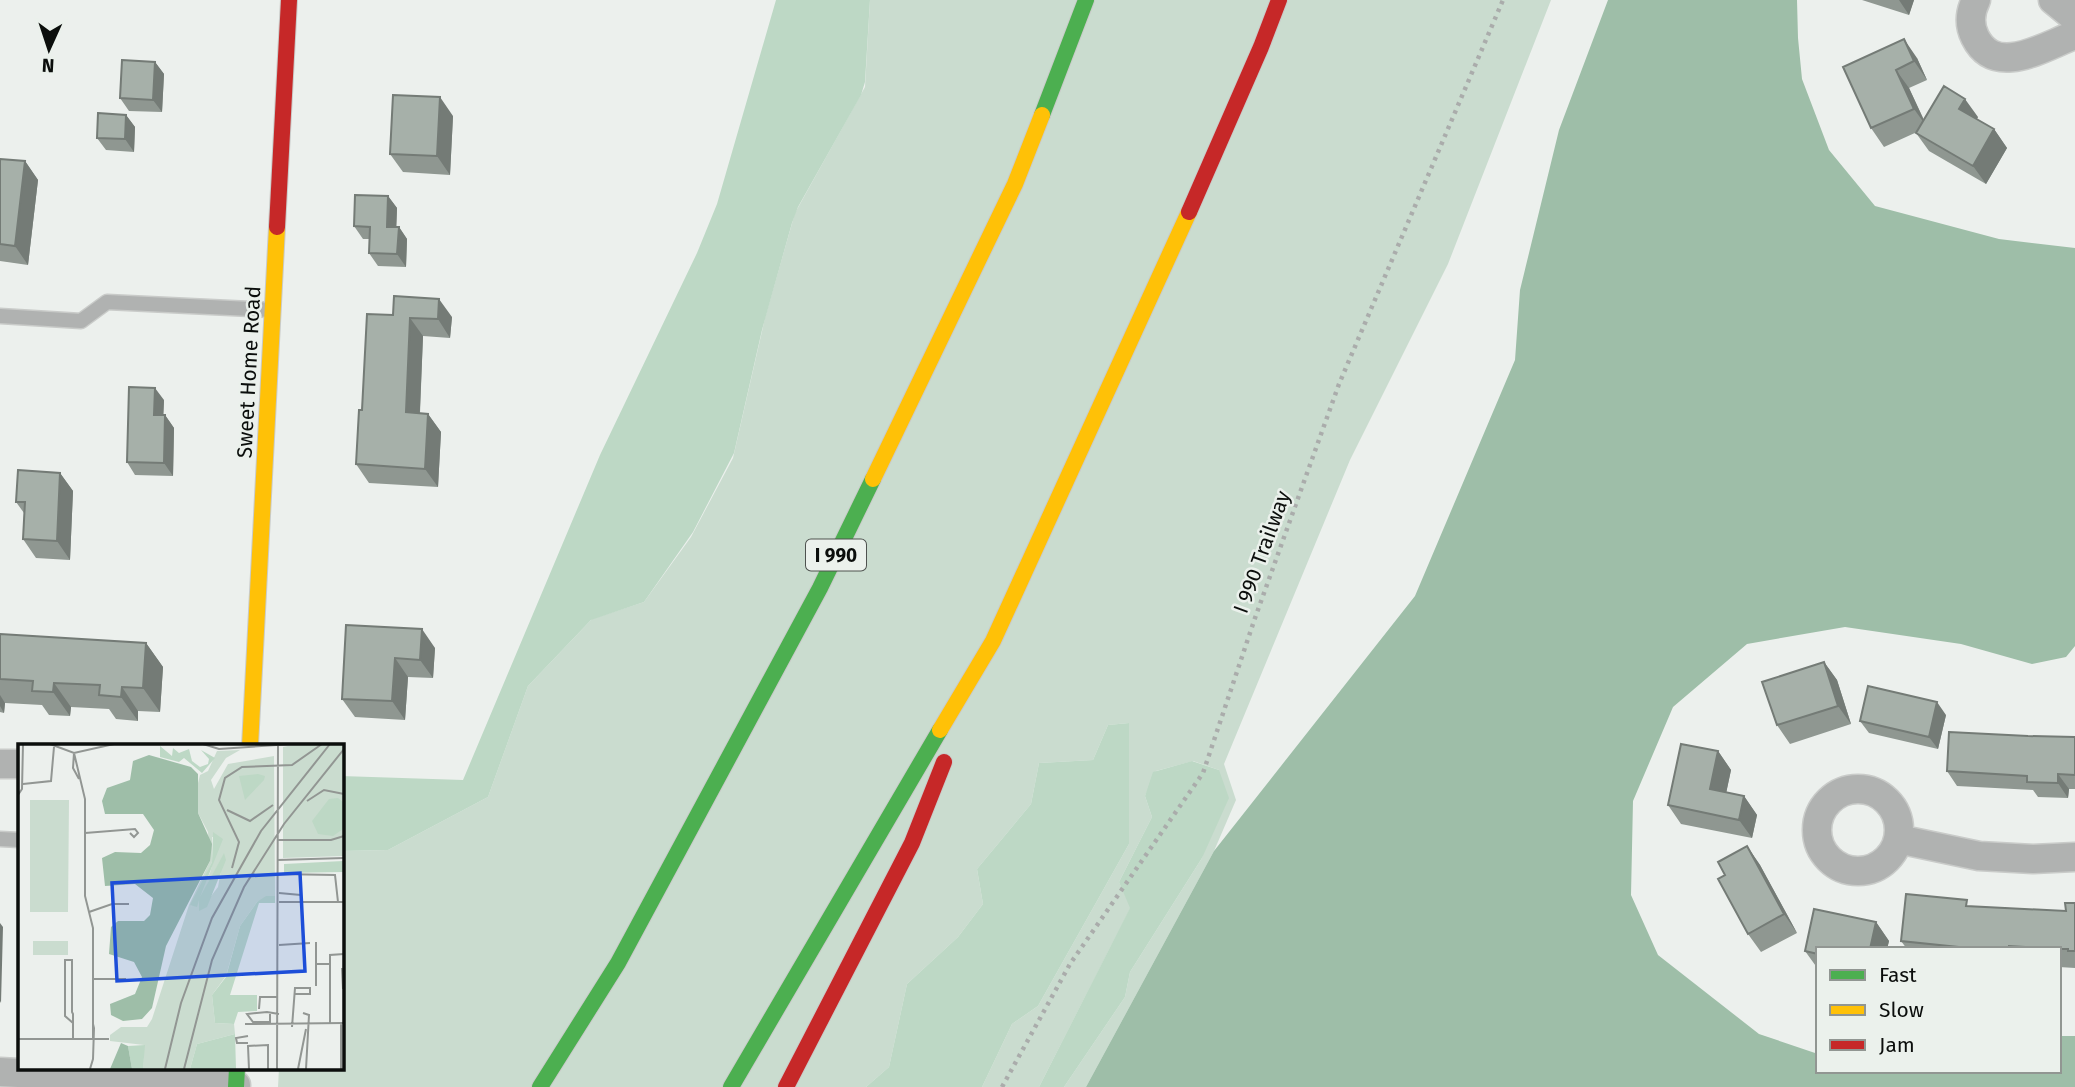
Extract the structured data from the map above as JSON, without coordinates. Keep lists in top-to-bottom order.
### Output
{
  "streets": {
    "main road": ["Sweet Home Road", "I 990"],
    "path": ["I 990 Trailway"]
  },
  "legend": ["Fast", "Slow", "Jam"],
  "north": "bottom"
}
